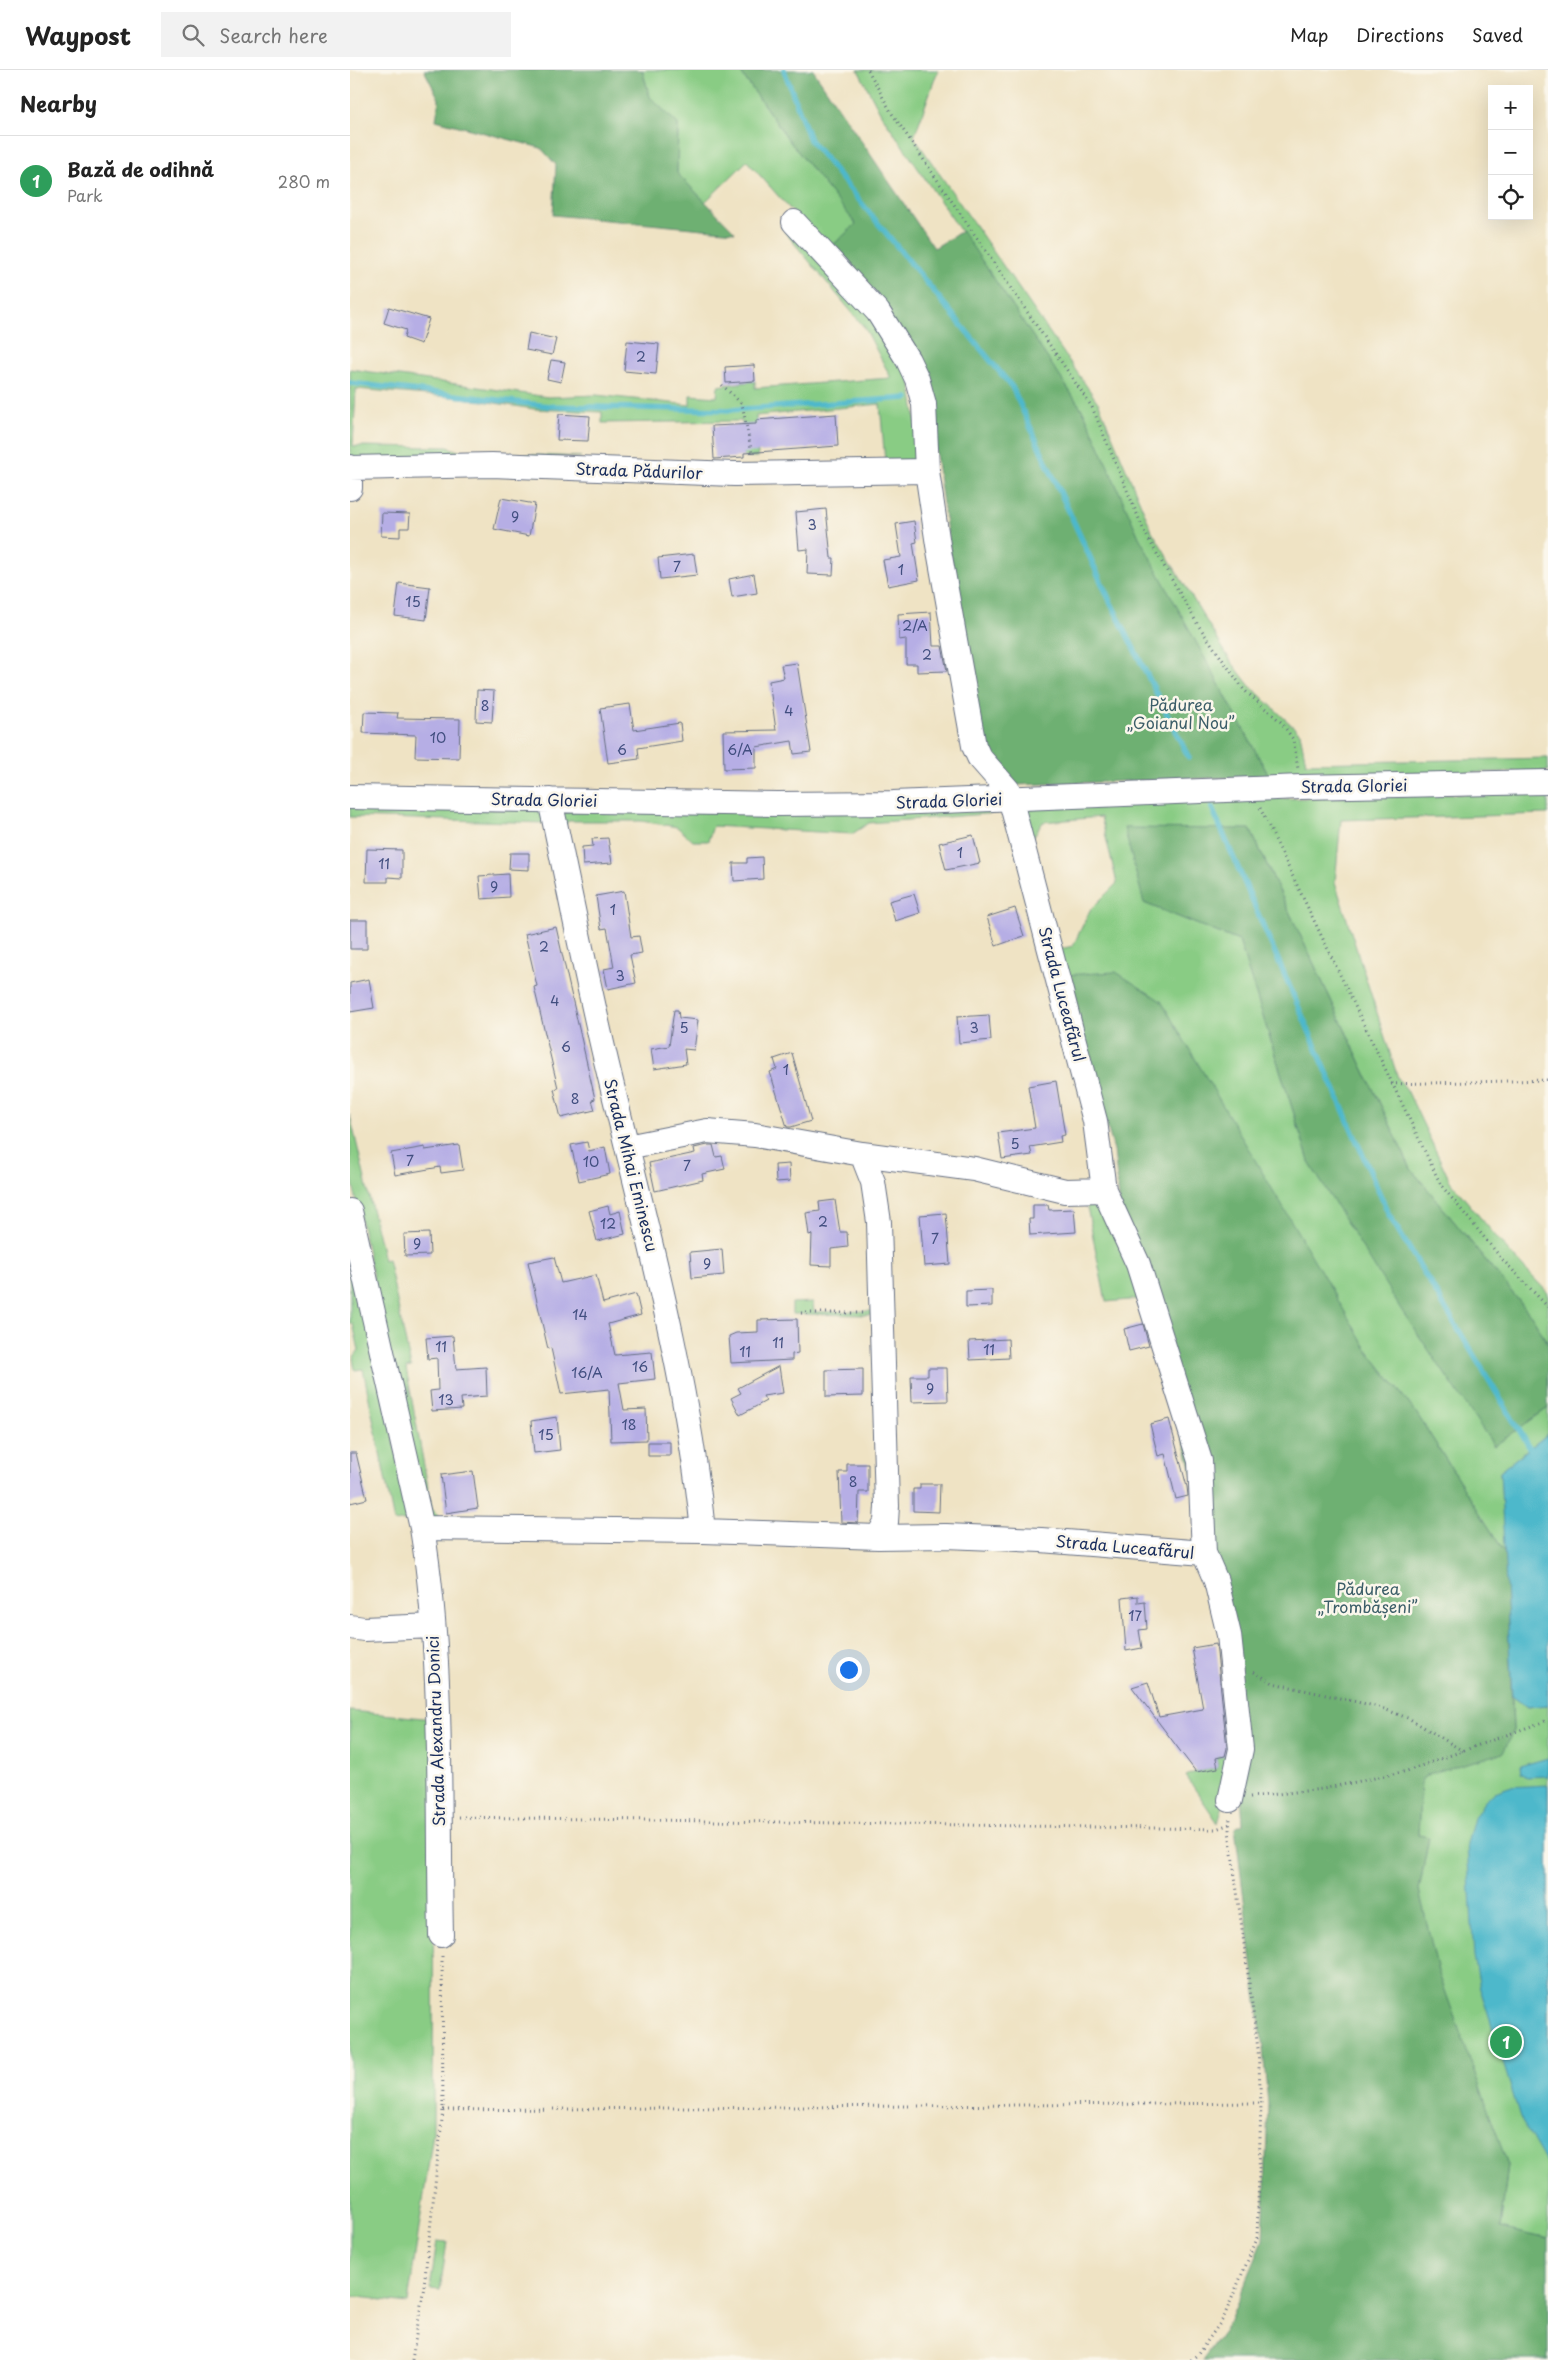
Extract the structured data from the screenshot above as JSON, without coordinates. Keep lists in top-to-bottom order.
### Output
{
  "streets": {
    "street": [
      "Strada Pădurilor",
      "Strada Gloriei",
      "Strada Luceafărul",
      "Strada Mihai Eminescu",
      "Strada Alexandru Donici"
    ]
  },
  "crossings": [
    ["Strada Gloriei", "Strada Luceafărul"],
    ["Strada Gloriei", "Strada Mihai Eminescu"],
    ["Strada Luceafărul", "Strada Mihai Eminescu"]
  ],
  "parks": ["Pădurea „Goianul Nou”", "Pădurea „Trombășeni”"],
  "house_numbers": [
    "2",
    "9",
    "3",
    "7",
    "1",
    "15",
    "2/A",
    "2",
    "8",
    "4",
    "10",
    "6",
    "6/A",
    "1",
    "11",
    "9",
    "1",
    "2",
    "3",
    "4",
    "5",
    "3",
    "6",
    "1",
    "8",
    "5",
    "7",
    "10",
    "7",
    "2",
    "12",
    "7",
    "9",
    "9",
    "14",
    "11",
    "11",
    "11",
    "11",
    "16",
    "16/A",
    "9",
    "13",
    "18",
    "15",
    "8",
    "17"
  ],
  "page": {
    "header": "Waypost",
    "search": "Search here",
    "nav": ["Map", "Directions", "Saved"],
    "heading": "Nearby",
    "map_buttons": ["+", "−"],
    "list": [
      {
        "mark": "1",
        "name": "Bază de odihnă",
        "note": "Park",
        "value": "280 m"
      }
    ],
    "pins": "1"
  }
}
